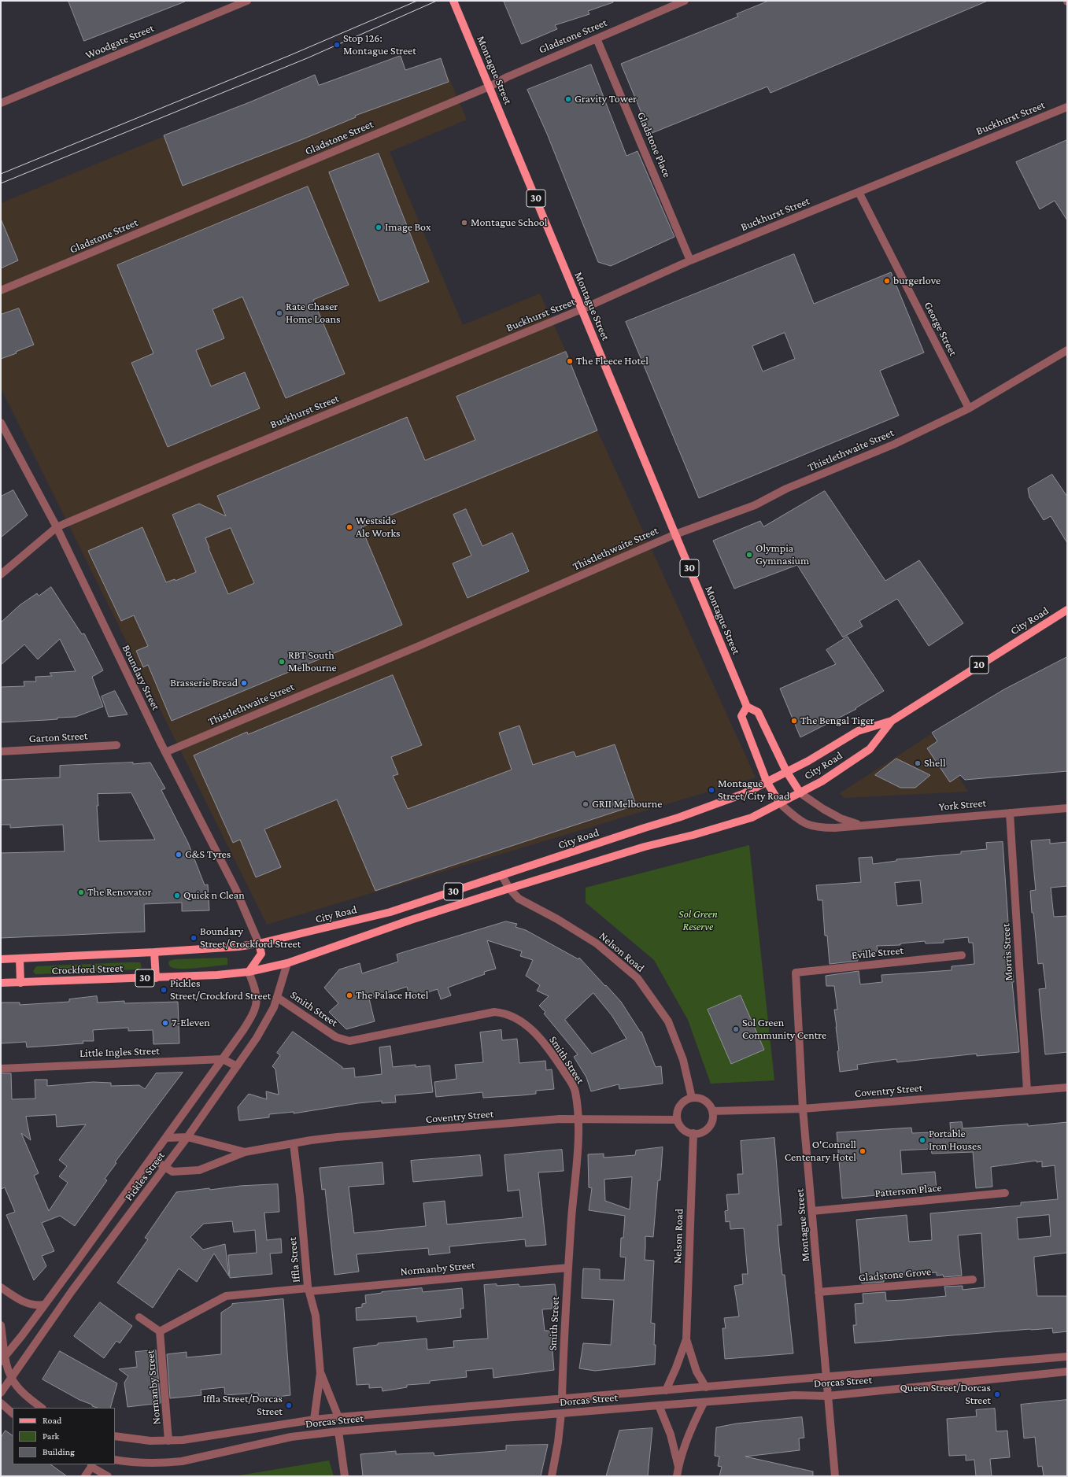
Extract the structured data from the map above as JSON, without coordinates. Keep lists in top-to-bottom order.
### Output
{
  "streets": {
    "main road": [
      "Montague Street",
      "30",
      "City Road",
      "20",
      "Crockford Street"
    ],
    "street": [
      "Gladstone Street",
      "Woodgate Street",
      "Buckhurst Street",
      "Gladstone Place",
      "George Street",
      "Thistlethwaite Street",
      "Boundary Street",
      "Garton Street",
      "York Street",
      "Nelson Road",
      "Morris Street",
      "Eville Street",
      "Smith Street",
      "Little Ingles Street",
      "Coventry Street",
      "Pickles Street",
      "Patterson Place",
      "Iffla Street",
      "Normanby Street",
      "Gladstone Grove",
      "Dorcas Street"
    ]
  },
  "crossings": [
    ["Gladstone Street", "Montague Street"],
    ["Gladstone Street", "Gladstone Place"],
    ["Montague Street", "Buckhurst Street"],
    ["Montague Street", "Thistlethwaite Street"],
    ["Montague Street", "Eville Street"],
    ["Montague Street", "Coventry Street"],
    ["Montague Street", "Patterson Place"],
    ["Montague Street", "Gladstone Grove"],
    ["Montague Street", "Dorcas Street"],
    ["Buckhurst Street", "Gladstone Place"],
    ["Buckhurst Street", "George Street"],
    ["Buckhurst Street", "Boundary Street"],
    ["George Street", "Thistlethwaite Street"],
    ["Thistlethwaite Street", "Boundary Street"],
    ["City Road", "Boundary Street"],
    ["City Road", "York Street"],
    ["City Road", "Nelson Road"],
    ["City Road", "Crockford Street"],
    ["City Road", "Pickles Street"],
    ["Boundary Street", "Crockford Street"],
    ["York Street", "Morris Street"],
    ["Nelson Road", "Coventry Street"],
    ["Nelson Road", "Dorcas Street"],
    ["Morris Street", "Coventry Street"],
    ["Crockford Street", "Pickles Street"],
    ["Smith Street", "Coventry Street"],
    ["Smith Street", "Pickles Street"],
    ["Smith Street", "Normanby Street"],
    ["Smith Street", "Dorcas Street"],
    ["Little Ingles Street", "Pickles Street"],
    ["Coventry Street", "Pickles Street"],
    ["Coventry Street", "Iffla Street"],
    ["Iffla Street", "Normanby Street"],
    ["Iffla Street", "Dorcas Street"],
    ["Normanby Street", "Dorcas Street"]
  ],
  "parks": ["Sol Green Reserve"],
  "places": [
    "Stop 126: Montague Street",
    "Gravity Tower",
    "Montague School",
    "Image Box",
    "burgerlove",
    "Rate Chaser Home Loans",
    "The Fleece Hotel",
    "Westside Ale Works",
    "Olympia Gymnasium",
    "RBT South Melbourne",
    "Brasserie Bread",
    "The Bengal Tiger",
    "Shell",
    "Montague Street/City Road",
    "GRII Melbourne",
    "G&S Tyres",
    "The Renovator",
    "Quick n Clean",
    "Boundary Street/Crockford Street",
    "Pickles Street/Crockford Street",
    "The Palace Hotel",
    "7-Eleven",
    "Sol Green Community Centre",
    "Portable Iron Houses",
    "O'Connell Centenary Hotel",
    "Queen Street/Dorcas Street",
    "Iffla Street/Dorcas Street"
  ],
  "legend": ["Road", "Park", "Building"]
}
